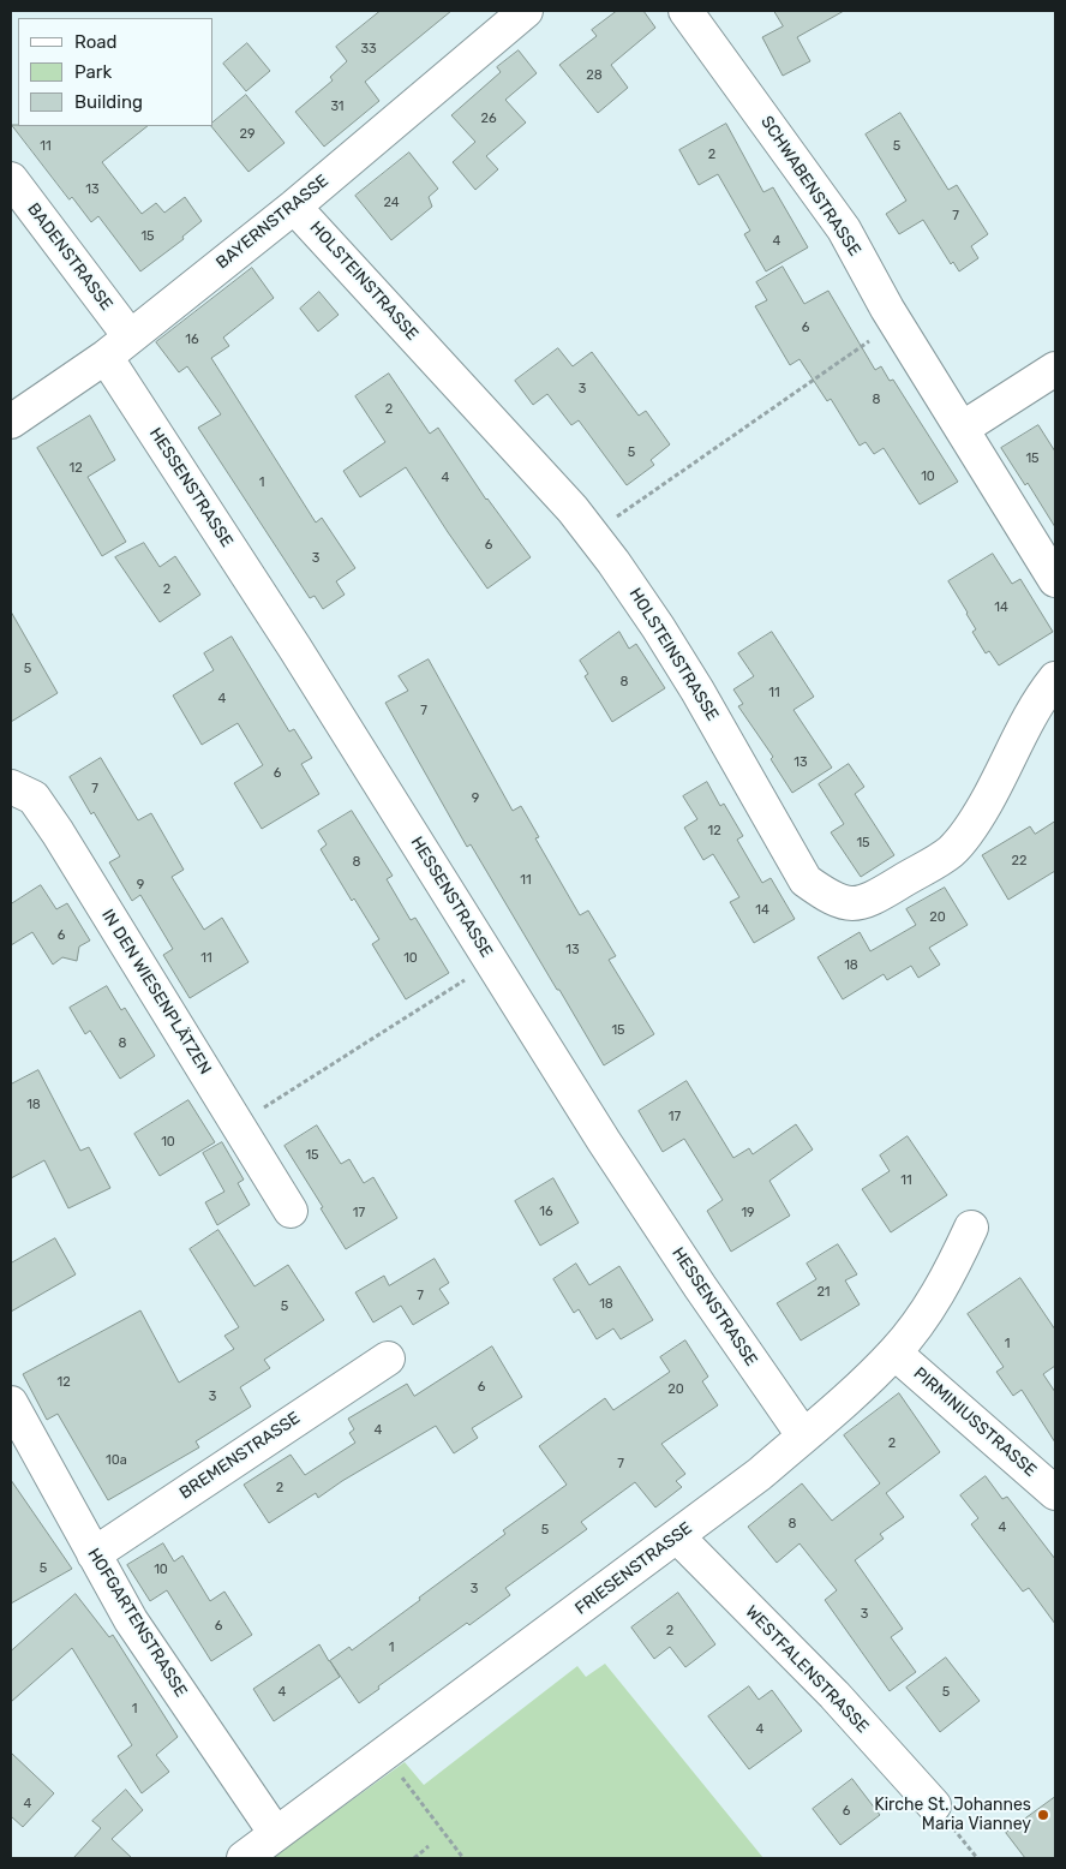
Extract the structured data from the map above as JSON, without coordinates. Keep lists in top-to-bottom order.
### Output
{
  "streets": {
    "street": [
      "SCHWABENSTRASSE",
      "BAYERNSTRASSE",
      "BADENSTRASSE",
      "HOLSTEINSTRASSE",
      "HESSENSTRASSE",
      "IN DEN WIESENPLÄTZEN",
      "PIRMINIUSSTRASSE",
      "BREMENSTRASSE",
      "FRIESENSTRASSE",
      "HOFGARTENSTRASSE",
      "WESTFALENSTRASSE"
    ]
  },
  "crossings": [
    ["BAYERNSTRASSE", "BADENSTRASSE"],
    ["BAYERNSTRASSE", "HOLSTEINSTRASSE"],
    ["BAYERNSTRASSE", "HESSENSTRASSE"],
    ["BADENSTRASSE", "HESSENSTRASSE"],
    ["HESSENSTRASSE", "FRIESENSTRASSE"],
    ["PIRMINIUSSTRASSE", "FRIESENSTRASSE"],
    ["BREMENSTRASSE", "HOFGARTENSTRASSE"],
    ["FRIESENSTRASSE", "HOFGARTENSTRASSE"],
    ["FRIESENSTRASSE", "WESTFALENSTRASSE"]
  ],
  "places": ["Kirche St. Johannes Maria Vianney"],
  "house_numbers": [
    "33",
    "28",
    "31",
    "26",
    "29",
    "11",
    "5",
    "2",
    "13",
    "24",
    "7",
    "15",
    "4",
    "6",
    "16",
    "3",
    "8",
    "2",
    "5",
    "15",
    "12",
    "10",
    "4",
    "1",
    "6",
    "3",
    "2",
    "14",
    "5",
    "8",
    "11",
    "4",
    "7",
    "13",
    "6",
    "7",
    "9",
    "12",
    "15",
    "22",
    "8",
    "11",
    "9",
    "14",
    "20",
    "6",
    "13",
    "11",
    "10",
    "18",
    "15",
    "8",
    "18",
    "17",
    "10",
    "15",
    "11",
    "16",
    "17",
    "19",
    "21",
    "7",
    "18",
    "5",
    "1",
    "12",
    "6",
    "20",
    "3",
    "4",
    "2",
    "10a",
    "7",
    "2",
    "8",
    "4",
    "5",
    "5",
    "10",
    "3",
    "3",
    "6",
    "2",
    "1",
    "4",
    "5",
    "1",
    "4",
    "4",
    "6"
  ],
  "legend": ["Road", "Park", "Building"]
}
